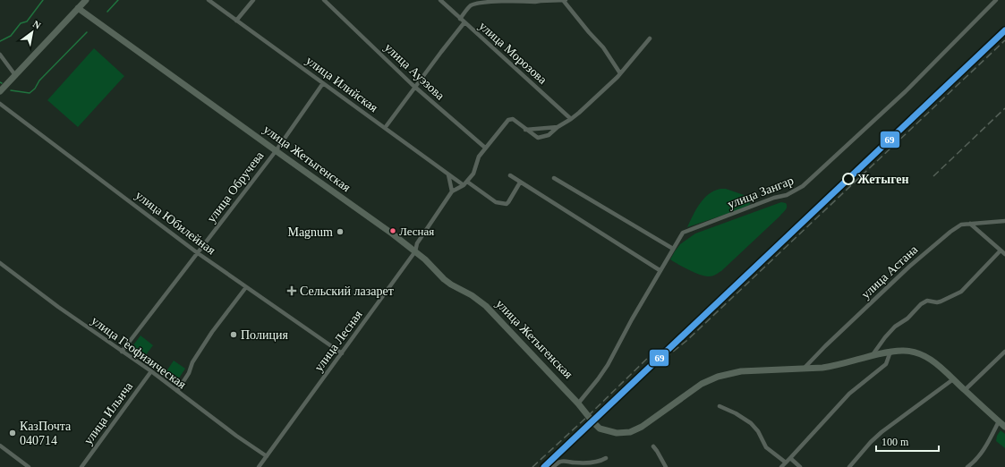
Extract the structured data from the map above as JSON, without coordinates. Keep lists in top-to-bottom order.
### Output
{
  "streets": {
    "main road": ["улица Жетыгенская"],
    "street": [
      "улица Морозова",
      "улица Ауэзова",
      "улица Илийская",
      "улица Обручева",
      "улица Зангар",
      "улица Юбилейная",
      "улица Астана",
      "улица Лесная",
      "улица Геофизическая",
      "улица Ильича"
    ]
  },
  "crossings": [
    ["улица Илийская", "улица Обручева"],
    ["улица Илийская", "улица Лесная"],
    ["улица Жетыгенская", "улица Обручева"],
    ["улица Жетыгенская", "улица Зангар"],
    ["улица Жетыгенская", "улица Астана"],
    ["улица Жетыгенская", "улица Лесная"],
    ["улица Обручева", "улица Юбилейная"],
    ["улица Обручева", "улица Геофизическая"],
    ["улица Юбилейная", "улица Лесная"],
    ["улица Лесная", "улица Геофизическая"],
    ["улица Геофизическая", "улица Ильича"]
  ],
  "places": {
    "other": [
      "Жетыген",
      "Лесная",
      "Magnum",
      "Полиция",
      "КазПочта 040714"
    ],
    "health": ["Сельский лазарет"]
  },
  "lines": ["transit line 69"],
  "scale_bar": "100 m",
  "north": "top right"
}
